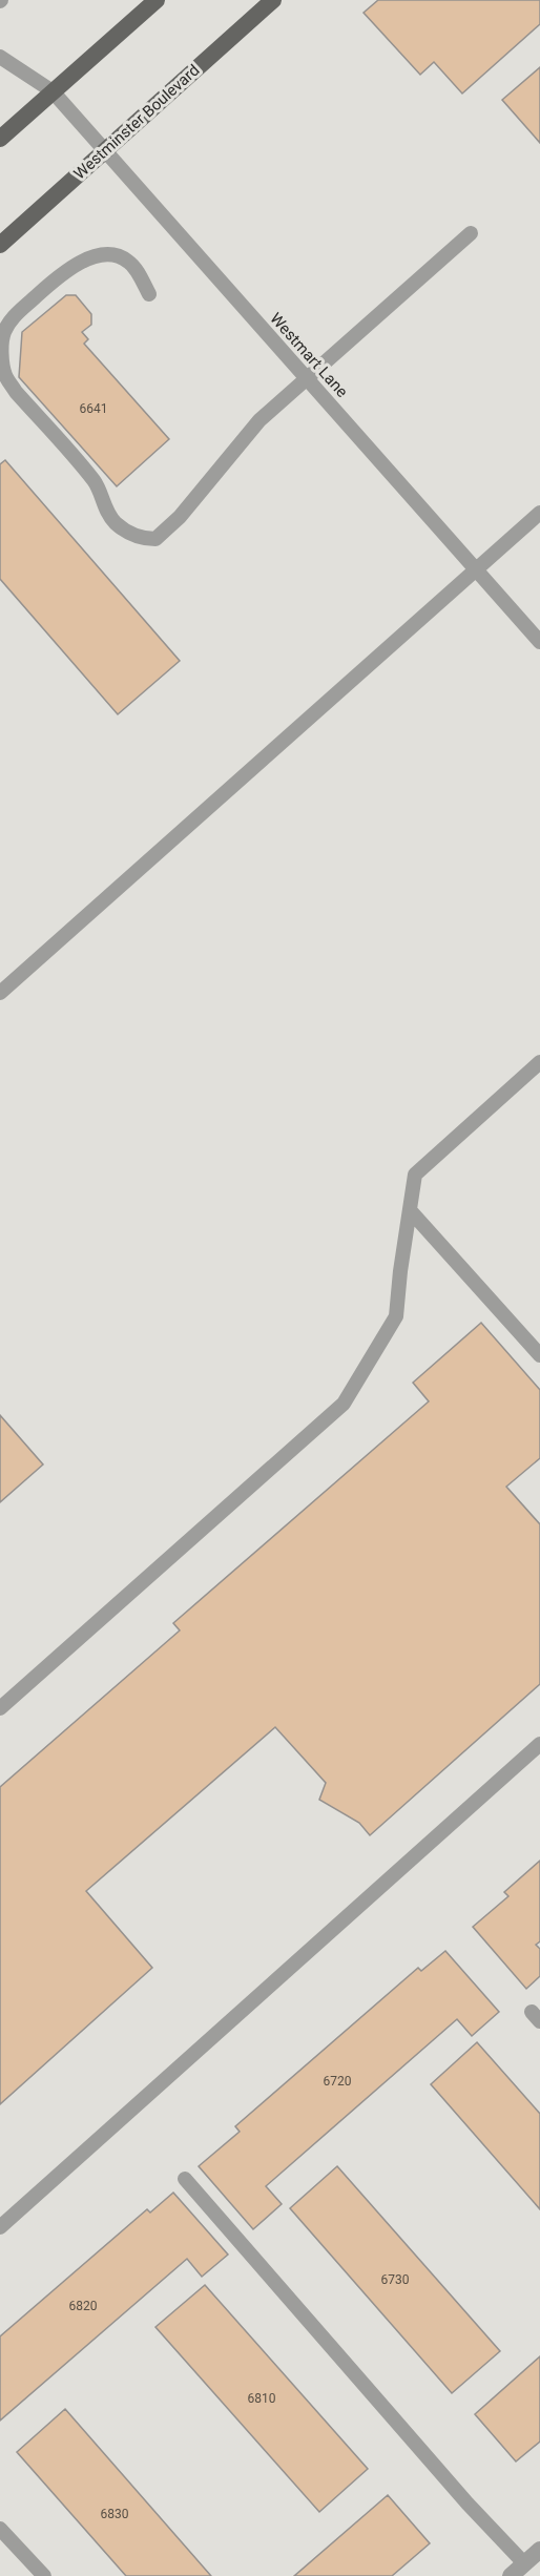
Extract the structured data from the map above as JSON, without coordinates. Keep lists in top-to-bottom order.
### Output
{
  "streets": {
    "main road": ["Westminster Boulevard"],
    "lane": ["Westmart Lane"]
  },
  "crossings": [
    ["Westminster Boulevard", "Westmart Lane"]
  ],
  "house_numbers": [
    "6641",
    "6720",
    "6730",
    "6820",
    "6810",
    "6830"
  ]
}
